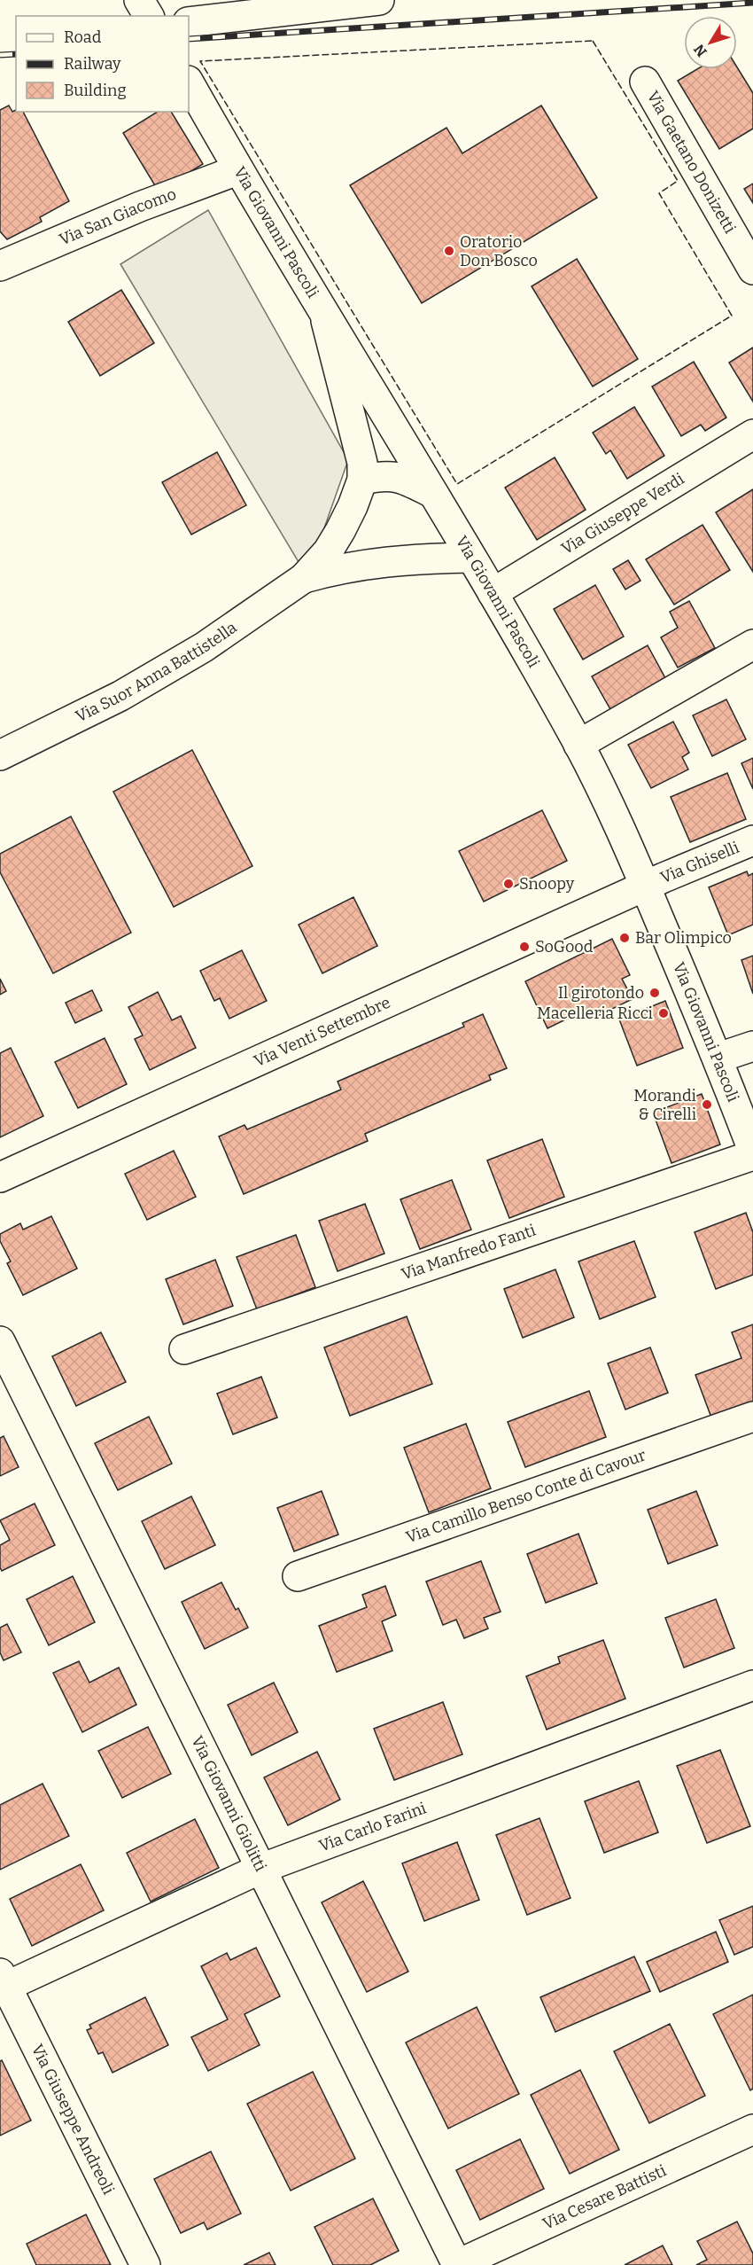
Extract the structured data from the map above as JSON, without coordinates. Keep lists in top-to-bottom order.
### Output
{
  "streets": {
    "street": [
      "Via Gaetano Donizetti",
      "Via San Giacomo",
      "Via Giovanni Pascoli",
      "Via Giuseppe Verdi",
      "Via Suor Anna Battistella",
      "Via Ghiselli",
      "Via Venti Settembre",
      "Via Manfredo Fanti",
      "Via Camillo Benso Conte di Cavour",
      "Via Giovanni Giolitti",
      "Via Carlo Farini",
      "Via Giuseppe Andreoli",
      "Via Cesare Battisti"
    ]
  },
  "crossings": [
    ["Via San Giacomo", "Via Giovanni Pascoli"],
    ["Via Giovanni Pascoli", "Via Giuseppe Verdi"],
    ["Via Giovanni Pascoli", "Via Ghiselli"],
    ["Via Giovanni Pascoli", "Via Venti Settembre"],
    ["Via Giovanni Pascoli", "Via Manfredo Fanti"],
    ["Via Ghiselli", "Via Venti Settembre"],
    ["Via Giovanni Giolitti", "Via Carlo Farini"],
    ["Via Giovanni Giolitti", "Via Cesare Battisti"],
    ["Via Carlo Farini", "Via Giuseppe Andreoli"]
  ],
  "places": [
    "Oratorio Don Bosco",
    "Snoopy",
    "Bar Olimpico",
    "SoGood",
    "Il girotondo",
    "Macelleria Ricci",
    "Morandi & Cirelli"
  ],
  "legend": ["Road", "Railway", "Building"],
  "north": "bottom left"
}
